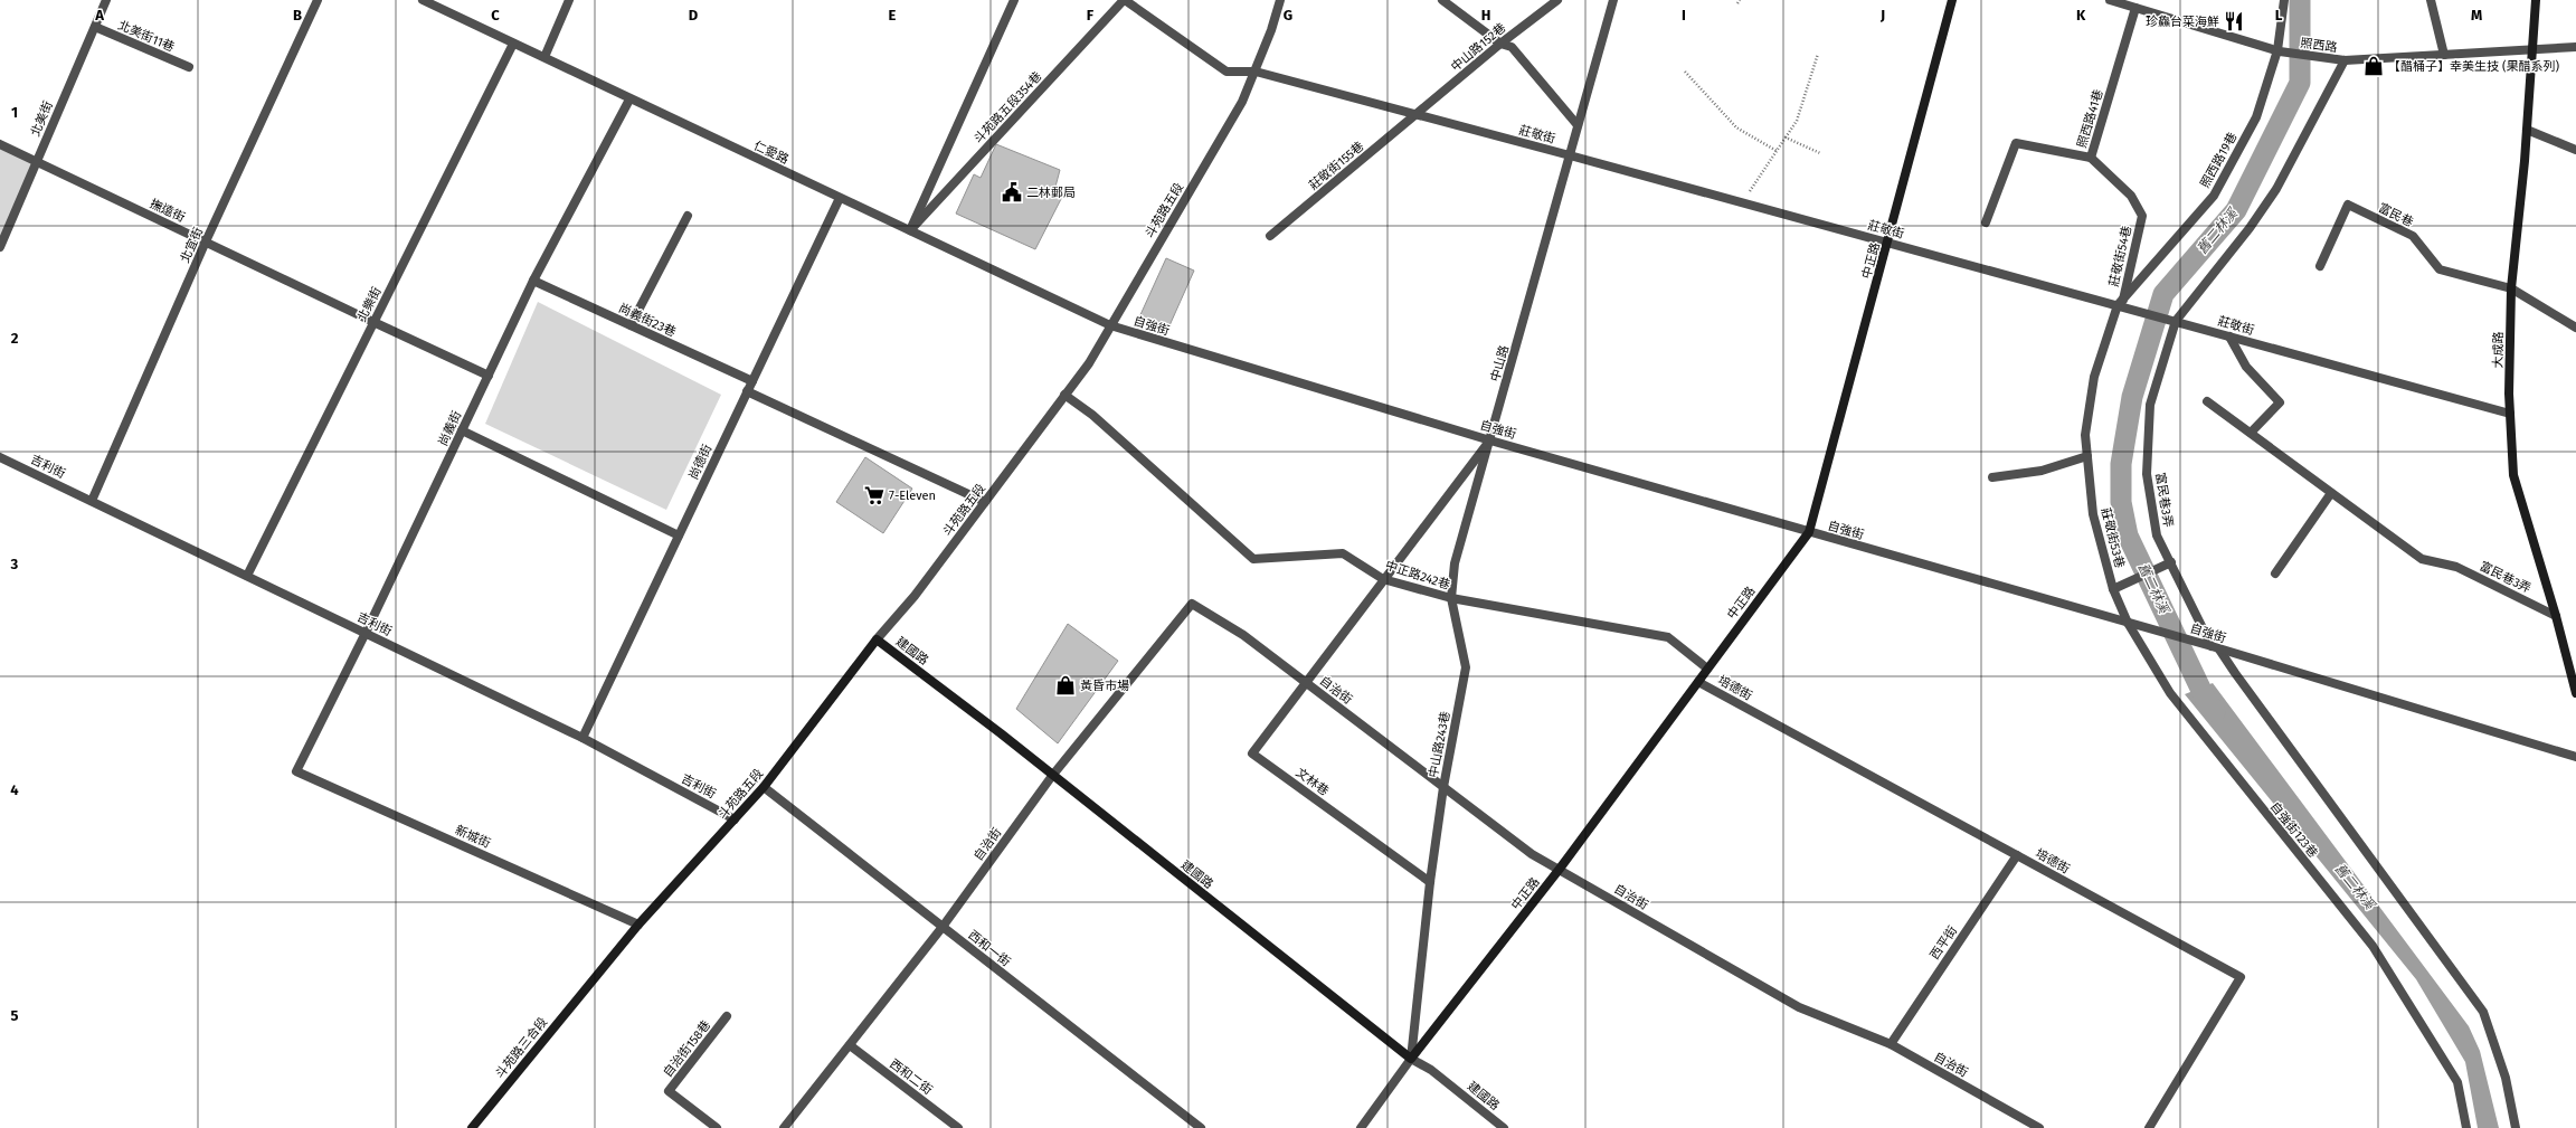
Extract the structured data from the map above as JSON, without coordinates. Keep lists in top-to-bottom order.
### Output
{
  "streets": {
    "main road": [
      "斗苑路五段",
      "中正路",
      "大成路",
      "建國路",
      "斗苑路三合段"
    ],
    "street": [
      "北美街11巷",
      "照西路",
      "中山路152巷",
      "斗苑路五段354巷",
      "北美街",
      "照西路41巷",
      "莊敬街",
      "仁愛路",
      "照西路19巷",
      "莊敬街155巷",
      "撫遠街",
      "富民巷",
      "北宜街",
      "莊敬街54巷",
      "北樂街",
      "尚義街23巷",
      "自強街",
      "中山路",
      "尚義街",
      "尚德街",
      "吉利街",
      "富民巷3弄",
      "莊敬街53巷",
      "中正路242巷",
      "培德街",
      "自治街",
      "中山路243巷",
      "文林巷",
      "自強街123巷",
      "新城街",
      "西平街",
      "西和一街",
      "自治街158巷",
      "西和二街"
    ]
  },
  "crossings": [
    ["北美街11巷", "北美街"],
    ["照西路", "照西路41巷"],
    ["照西路", "照西路19巷"],
    ["照西路", "大成路"],
    ["中山路152巷", "莊敬街"],
    ["中山路152巷", "莊敬街155巷"],
    ["斗苑路五段354巷", "莊敬街"],
    ["斗苑路五段354巷", "仁愛路"],
    ["斗苑路五段354巷", "斗苑路五段"],
    ["北美街", "撫遠街"],
    ["照西路41巷", "莊敬街54巷"],
    ["莊敬街", "照西路19巷"],
    ["莊敬街", "莊敬街155巷"],
    ["莊敬街", "斗苑路五段"],
    ["莊敬街", "莊敬街54巷"],
    ["莊敬街", "中正路"],
    ["莊敬街", "大成路"],
    ["莊敬街", "中山路"],
    ["莊敬街", "富民巷3弄"],
    ["莊敬街", "莊敬街53巷"],
    ["仁愛路", "斗苑路五段"],
    ["仁愛路", "北樂街"],
    ["仁愛路", "自強街"],
    ["仁愛路", "尚義街"],
    ["仁愛路", "尚德街"],
    ["照西路19巷", "莊敬街54巷"],
    ["照西路19巷", "莊敬街53巷"],
    ["撫遠街", "北宜街"],
    ["撫遠街", "北樂街"],
    ["撫遠街", "尚義街"],
    ["斗苑路五段", "自強街"],
    ["斗苑路五段", "吉利街"],
    ["斗苑路五段", "中正路242巷"],
    ["斗苑路五段", "建國路"],
    ["斗苑路五段", "新城街"],
    ["斗苑路五段", "西和一街"],
    ["斗苑路五段", "斗苑路三合段"],
    ["富民巷", "大成路"],
    ["北宜街", "吉利街"],
    ["莊敬街54巷", "莊敬街53巷"],
    ["中正路", "自強街"],
    ["中正路", "中正路242巷"],
    ["中正路", "建國路"],
    ["中正路", "培德街"],
    ["中正路", "自治街"],
    ["中正路", "中山路243巷"],
    ["北樂街", "吉利街"],
    ["尚義街23巷", "尚義街"],
    ["尚義街23巷", "尚德街"],
    ["自強街", "中山路"],
    ["自強街", "富民巷3弄"],
    ["自強街", "莊敬街53巷"],
    ["自強街", "中山路243巷"],
    ["自強街", "自強街123巷"],
    ["大成路", "富民巷3弄"],
    ["中山路", "中正路242巷"],
    ["中山路", "自治街"],
    ["中山路", "中山路243巷"],
    ["中山路", "文林巷"],
    ["尚義街", "吉利街"],
    ["尚義街", "新城街"],
    ["尚德街", "吉利街"],
    ["莊敬街53巷", "自強街123巷"],
    ["中正路242巷", "中山路243巷"],
    ["建國路", "自治街"],
    ["建國路", "中山路243巷"],
    ["培德街", "西平街"],
    ["自治街", "中山路243巷"],
    ["自治街", "文林巷"],
    ["自治街", "西平街"],
    ["自治街", "西和一街"],
    ["自治街", "西和二街"],
    ["中山路243巷", "文林巷"]
  ],
  "water": ["舊二林溪"],
  "places": {
    "restaurant": ["珍鱻台菜海鮮"],
    "shop": ["【醋桶子】幸美生技 (果醋系列)", "黃昏市場"],
    "public building": ["二林郵局"],
    "supermarket": ["7-Eleven"]
  },
  "grid": {
    "columns": [
      "A",
      "B",
      "C",
      "D",
      "E",
      "F",
      "G",
      "H",
      "I",
      "J",
      "K",
      "L",
      "M"
    ],
    "rows": [
      "1",
      "2",
      "3",
      "4",
      "5"
    ]
  }
}
